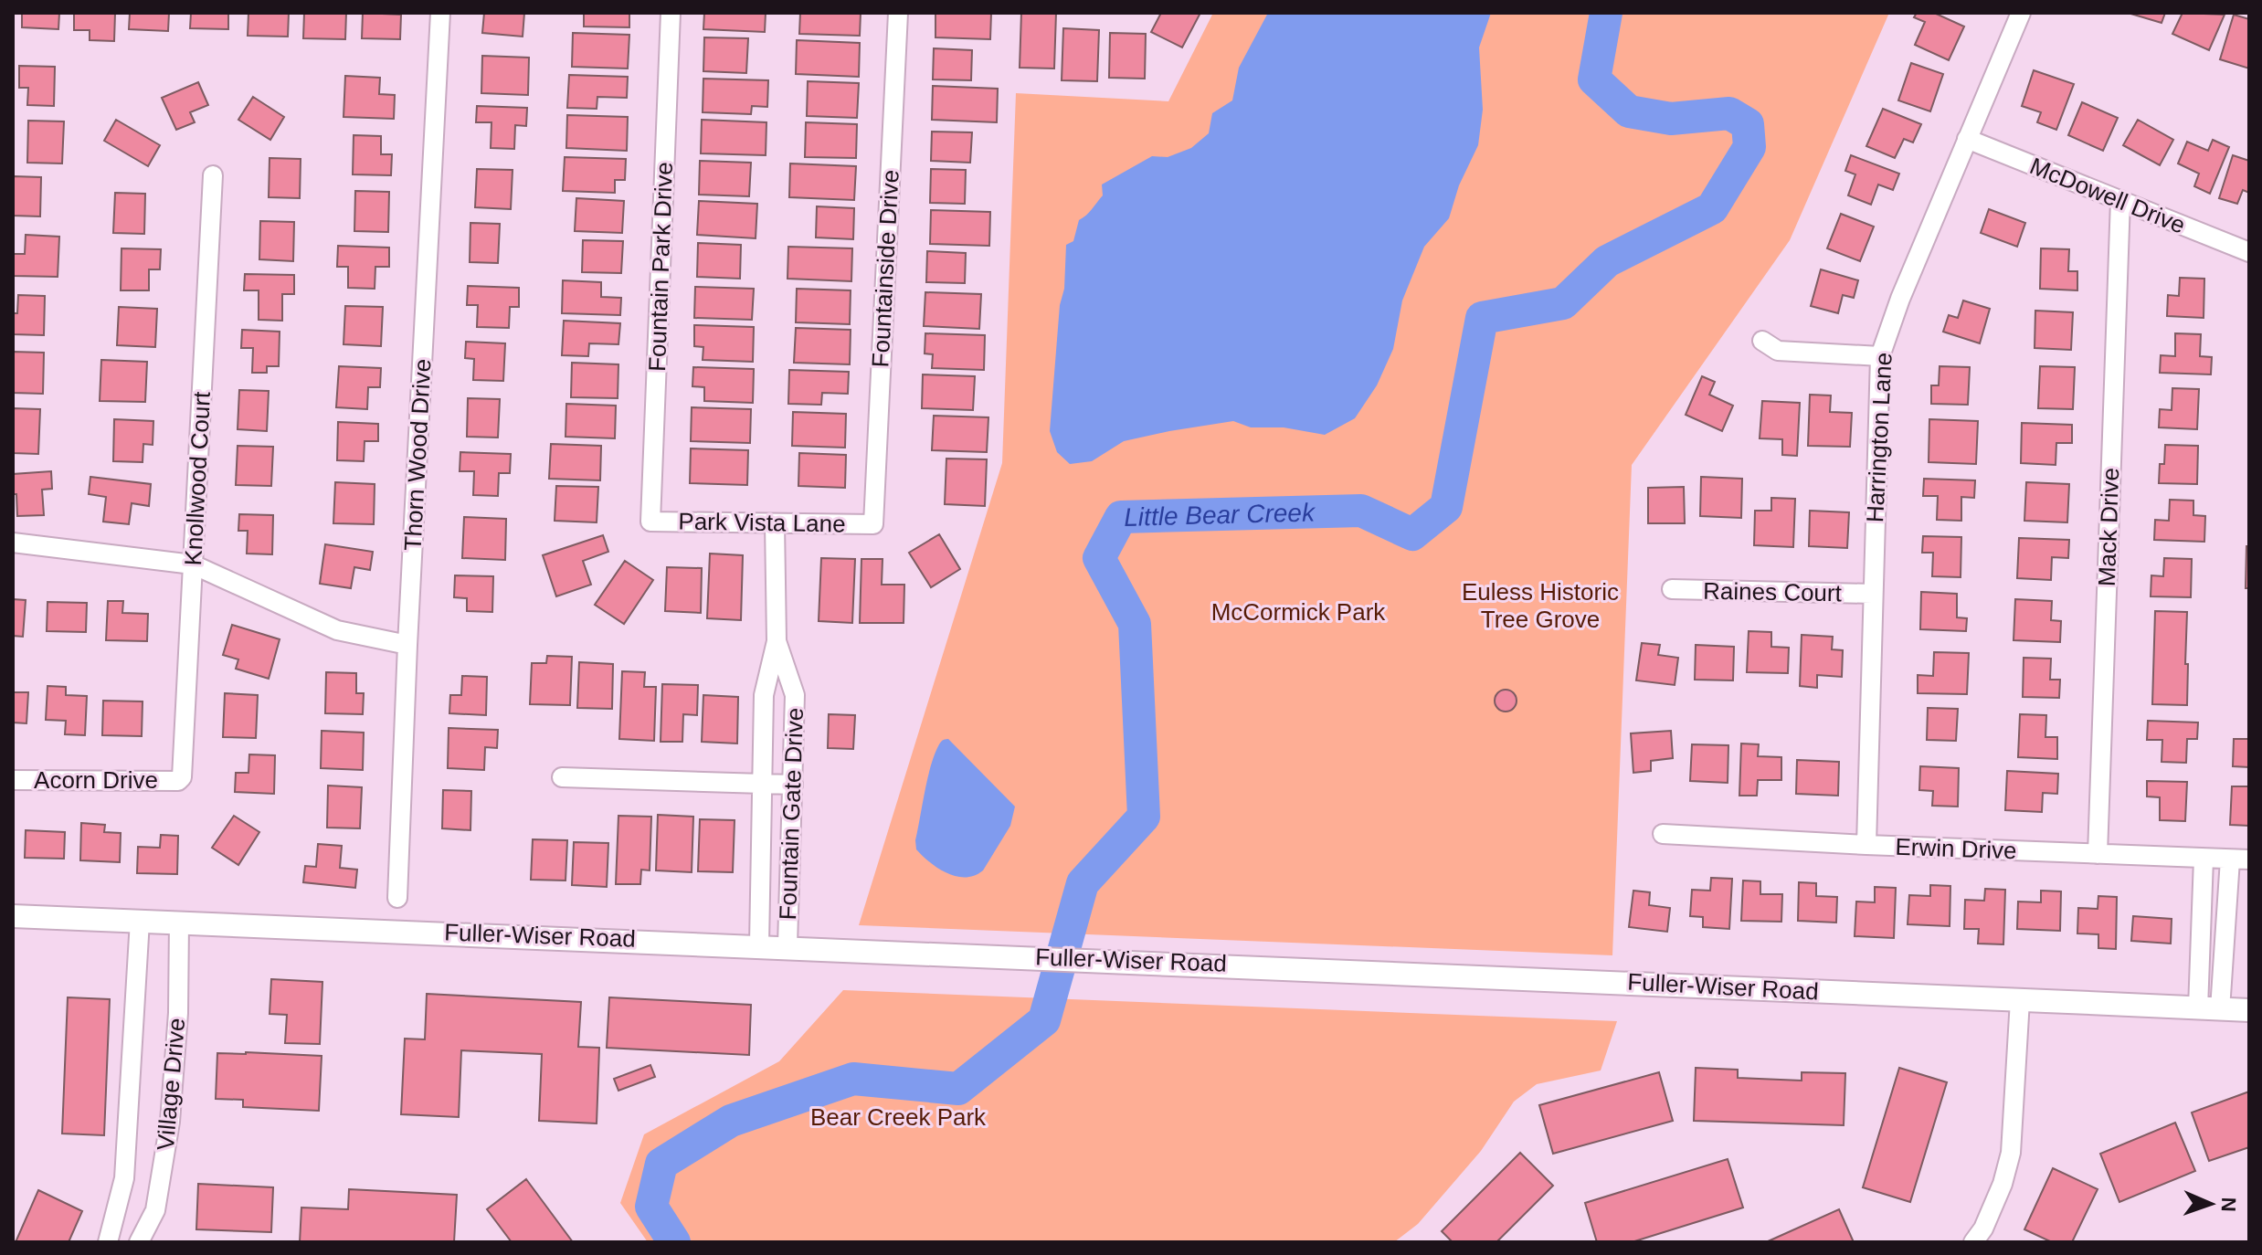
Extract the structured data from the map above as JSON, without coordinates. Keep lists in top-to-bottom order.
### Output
{
  "streets": {
    "street": [
      "McDowell Drive",
      "Fountain Park Drive",
      "Fountainside Drive",
      "Harrington Lane",
      "Thorn Wood Drive",
      "Knollwood Court",
      "Park Vista Lane",
      "Mack Drive",
      "Raines Court",
      "Acorn Drive",
      "Fountain Gate Drive",
      "Erwin Drive",
      "Fuller-Wiser Road",
      "Village Drive"
    ]
  },
  "crossings": [
    ["McDowell Drive", "Harrington Lane"],
    ["McDowell Drive", "Mack Drive"],
    ["Fountain Park Drive", "Park Vista Lane"],
    ["Fountainside Drive", "Park Vista Lane"],
    ["Harrington Lane", "Raines Court"],
    ["Harrington Lane", "Erwin Drive"],
    ["Knollwood Court", "Acorn Drive"],
    ["Park Vista Lane", "Fountain Gate Drive"],
    ["Mack Drive", "Erwin Drive"],
    ["Fountain Gate Drive", "Fuller-Wiser Road"],
    ["Fuller-Wiser Road", "Village Drive"]
  ],
  "water": ["Little Bear Creek"],
  "parks": ["Euless Historic Tree Grove", "McCormick Park", "Bear Creek Park"],
  "north": "right"
}
